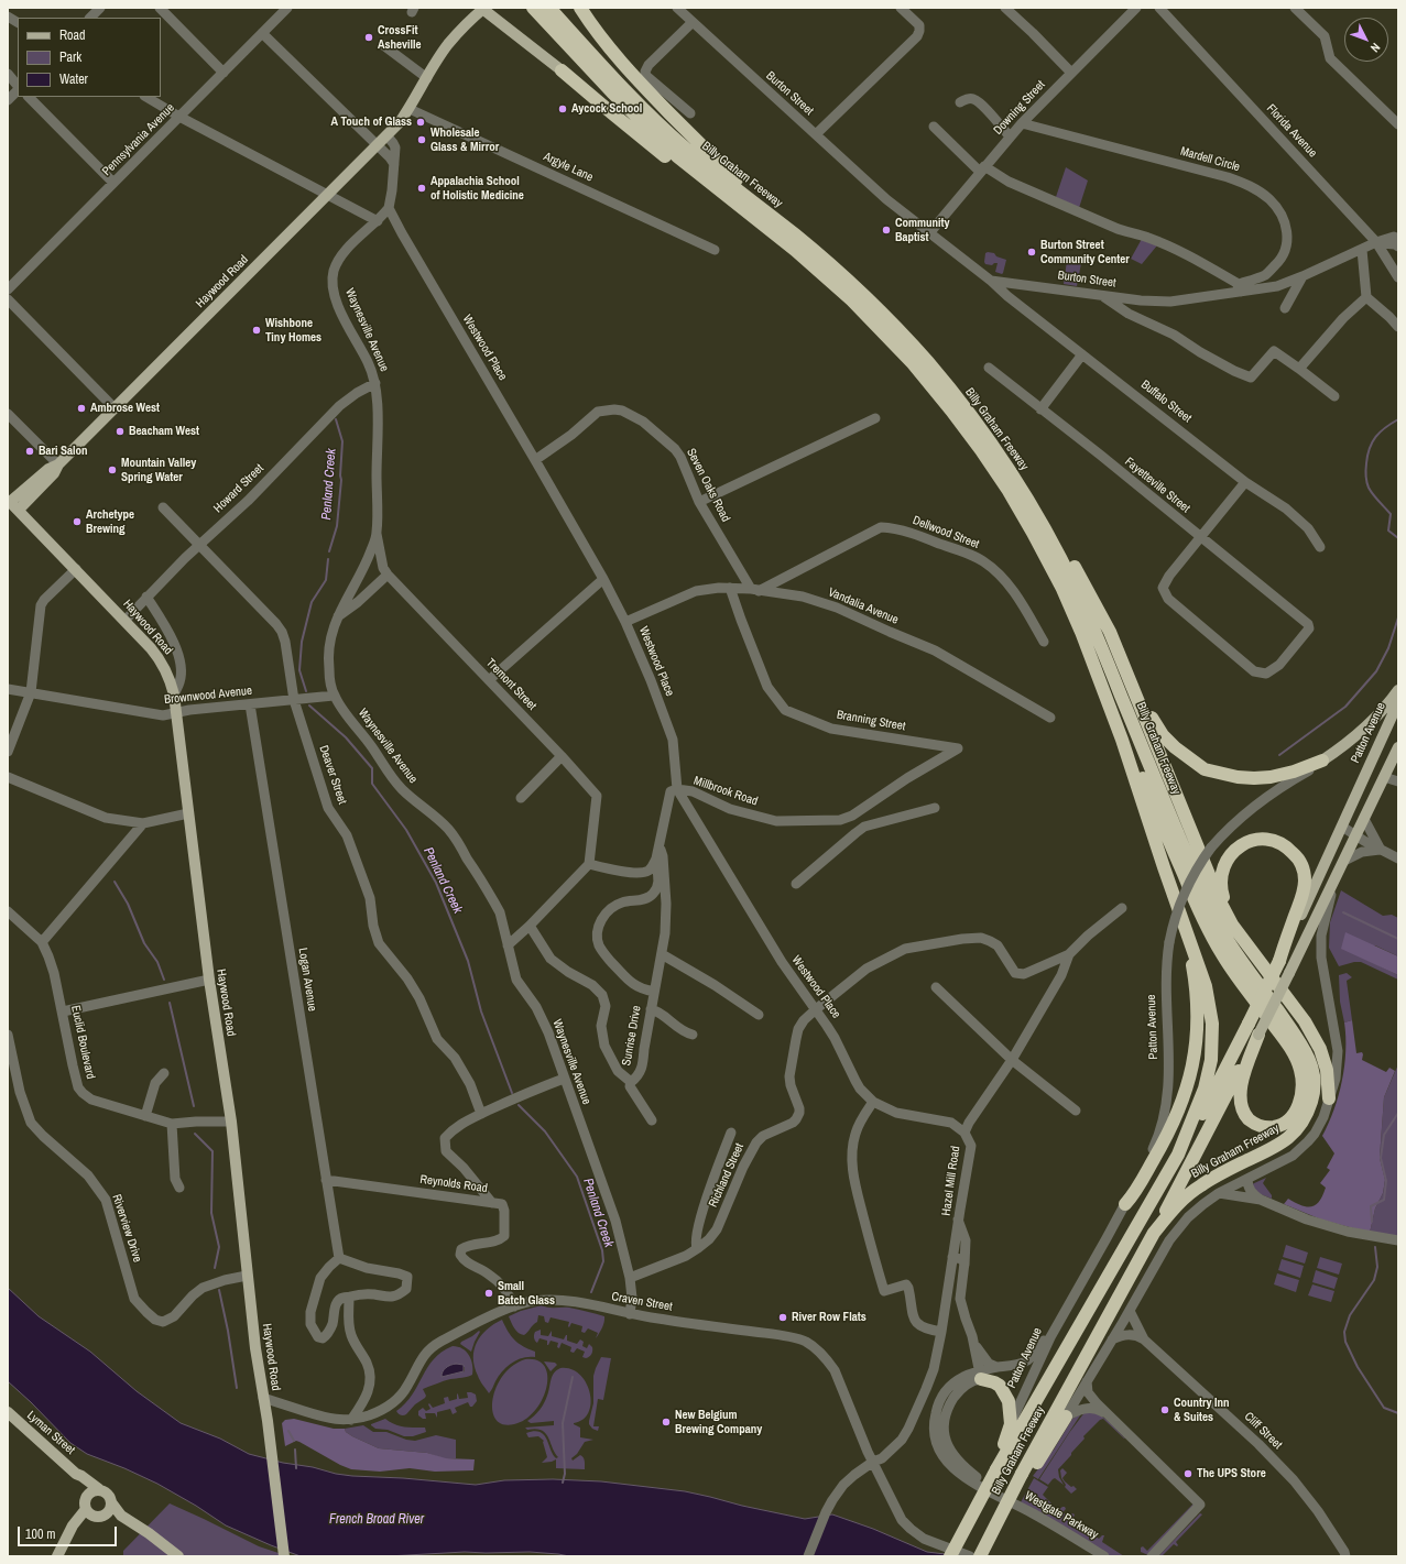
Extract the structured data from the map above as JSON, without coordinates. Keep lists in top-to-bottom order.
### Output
{
  "streets": {
    "highway": ["Billy Graham Freeway", "Patton Avenue"],
    "main road": ["Haywood Road", "Lyman Street"],
    "street": [
      "Burton Street",
      "Downing Street",
      "Florida Avenue",
      "Pennsylvania Avenue",
      "Mardell Circle",
      "Argyle Lane",
      "Waynesville Avenue",
      "Westwood Place",
      "Buffalo Street",
      "Seven Oaks Road",
      "Fayetteville Street",
      "Howard Street",
      "Dellwood Street",
      "Vandalia Avenue",
      "Tremont Street",
      "Brownwood Avenue",
      "Branning Street",
      "Deaver Street",
      "Millbrook Road",
      "Logan Avenue",
      "Sunrise Drive",
      "Euclid Boulevard",
      "Richland Street",
      "Hazel Mill Road",
      "Reynolds Road",
      "Riverview Drive",
      "Craven Street",
      "Cliff Street",
      "Westgate Parkway"
    ]
  },
  "crossings": [
    ["Burton Street", "Downing Street"],
    ["Burton Street", "Florida Avenue"],
    ["Burton Street", "Mardell Circle"],
    ["Burton Street", "Buffalo Street"],
    ["Downing Street", "Mardell Circle"],
    ["Argyle Lane", "Haywood Road"],
    ["Billy Graham Freeway", "Patton Avenue"],
    ["Haywood Road", "Howard Street"],
    ["Haywood Road", "Brownwood Avenue"],
    ["Haywood Road", "Euclid Boulevard"],
    ["Haywood Road", "Riverview Drive"],
    ["Haywood Road", "Craven Street"],
    ["Waynesville Avenue", "Westwood Place"],
    ["Waynesville Avenue", "Howard Street"],
    ["Waynesville Avenue", "Tremont Street"],
    ["Waynesville Avenue", "Brownwood Avenue"],
    ["Waynesville Avenue", "Richland Street"],
    ["Waynesville Avenue", "Reynolds Road"],
    ["Waynesville Avenue", "Craven Street"],
    ["Westwood Place", "Seven Oaks Road"],
    ["Westwood Place", "Vandalia Avenue"],
    ["Westwood Place", "Millbrook Road"],
    ["Westwood Place", "Richland Street"],
    ["Westwood Place", "Hazel Mill Road"],
    ["Seven Oaks Road", "Dellwood Street"],
    ["Seven Oaks Road", "Vandalia Avenue"],
    ["Howard Street", "Deaver Street"],
    ["Dellwood Street", "Vandalia Avenue"],
    ["Vandalia Avenue", "Branning Street"],
    ["Brownwood Avenue", "Deaver Street"],
    ["Brownwood Avenue", "Logan Avenue"],
    ["Branning Street", "Millbrook Road"],
    ["Patton Avenue", "Westgate Parkway"],
    ["Deaver Street", "Reynolds Road"],
    ["Millbrook Road", "Sunrise Drive"],
    ["Logan Avenue", "Reynolds Road"],
    ["Richland Street", "Hazel Mill Road"],
    ["Hazel Mill Road", "Craven Street"]
  ],
  "water": ["Penland Creek", "French Broad River"],
  "places": [
    "CrossFit Asheville",
    "Aycock School",
    "A Touch of Glass",
    "Wholesale Glass & Mirror",
    "Appalachia School of Holistic Medicine",
    "Community Baptist",
    "Burton Street Community Center",
    "Wishbone Tiny Homes",
    "Ambrose West",
    "Beacham West",
    "Bari Salon",
    "Mountain Valley Spring Water",
    "Archetype Brewing",
    "Small Batch Glass",
    "River Row Flats",
    "Country Inn & Suites",
    "New Belgium Brewing Company",
    "The UPS Store"
  ],
  "legend": ["Road", "Park", "Water"],
  "scale_bar": "100 m",
  "north": "bottom right"
}
